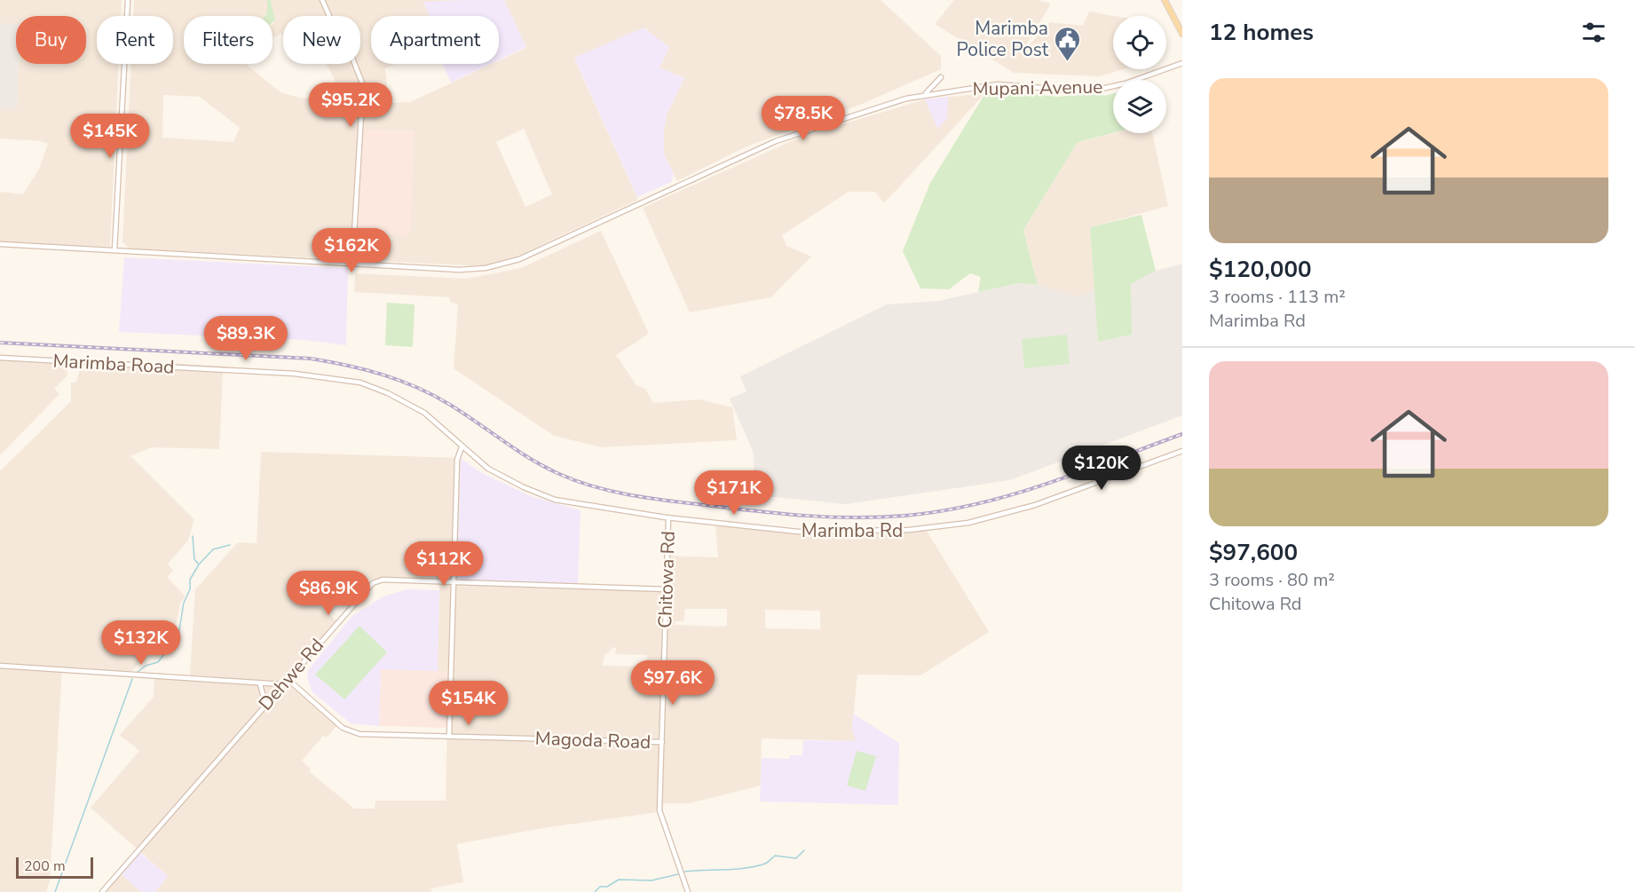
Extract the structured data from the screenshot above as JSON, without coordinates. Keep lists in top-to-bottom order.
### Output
{
  "streets": {
    "street": [
      "Mupani Avenue",
      "Marimba Road",
      "Marimba Rd",
      "Chitowa Rd",
      "Dehwe Rd",
      "Magoda Road"
    ]
  },
  "crossings": [
    ["Marimba Road", "Marimba Rd"],
    ["Marimba Rd", "Chitowa Rd"],
    ["Chitowa Rd", "Dehwe Rd"],
    ["Chitowa Rd", "Magoda Road"],
    ["Dehwe Rd", "Magoda Road"]
  ],
  "places": {
    "public building": ["Marimba Police Post"]
  },
  "scale_bar": "200 m",
  "page": {
    "heading": "12 homes",
    "chip": [
      "Buy",
      "Rent",
      "Filters",
      "New",
      "Apartment"
    ],
    "list": [
      {
        "name": "$120,000",
        "note": "3 rooms · 113 m² · Marimba Rd"
      },
      {
        "name": "$97,600",
        "note": "3 rooms · 80 m² · Chitowa Rd"
      }
    ],
    "price": [
      "$95.2K",
      "$78.5K",
      "$145K",
      "$162K",
      "$89.3K",
      "$120K",
      "$171K",
      "$112K",
      "$86.9K",
      "$132K",
      "$97.6K",
      "$154K"
    ],
    "scale": "200 m"
  }
}
